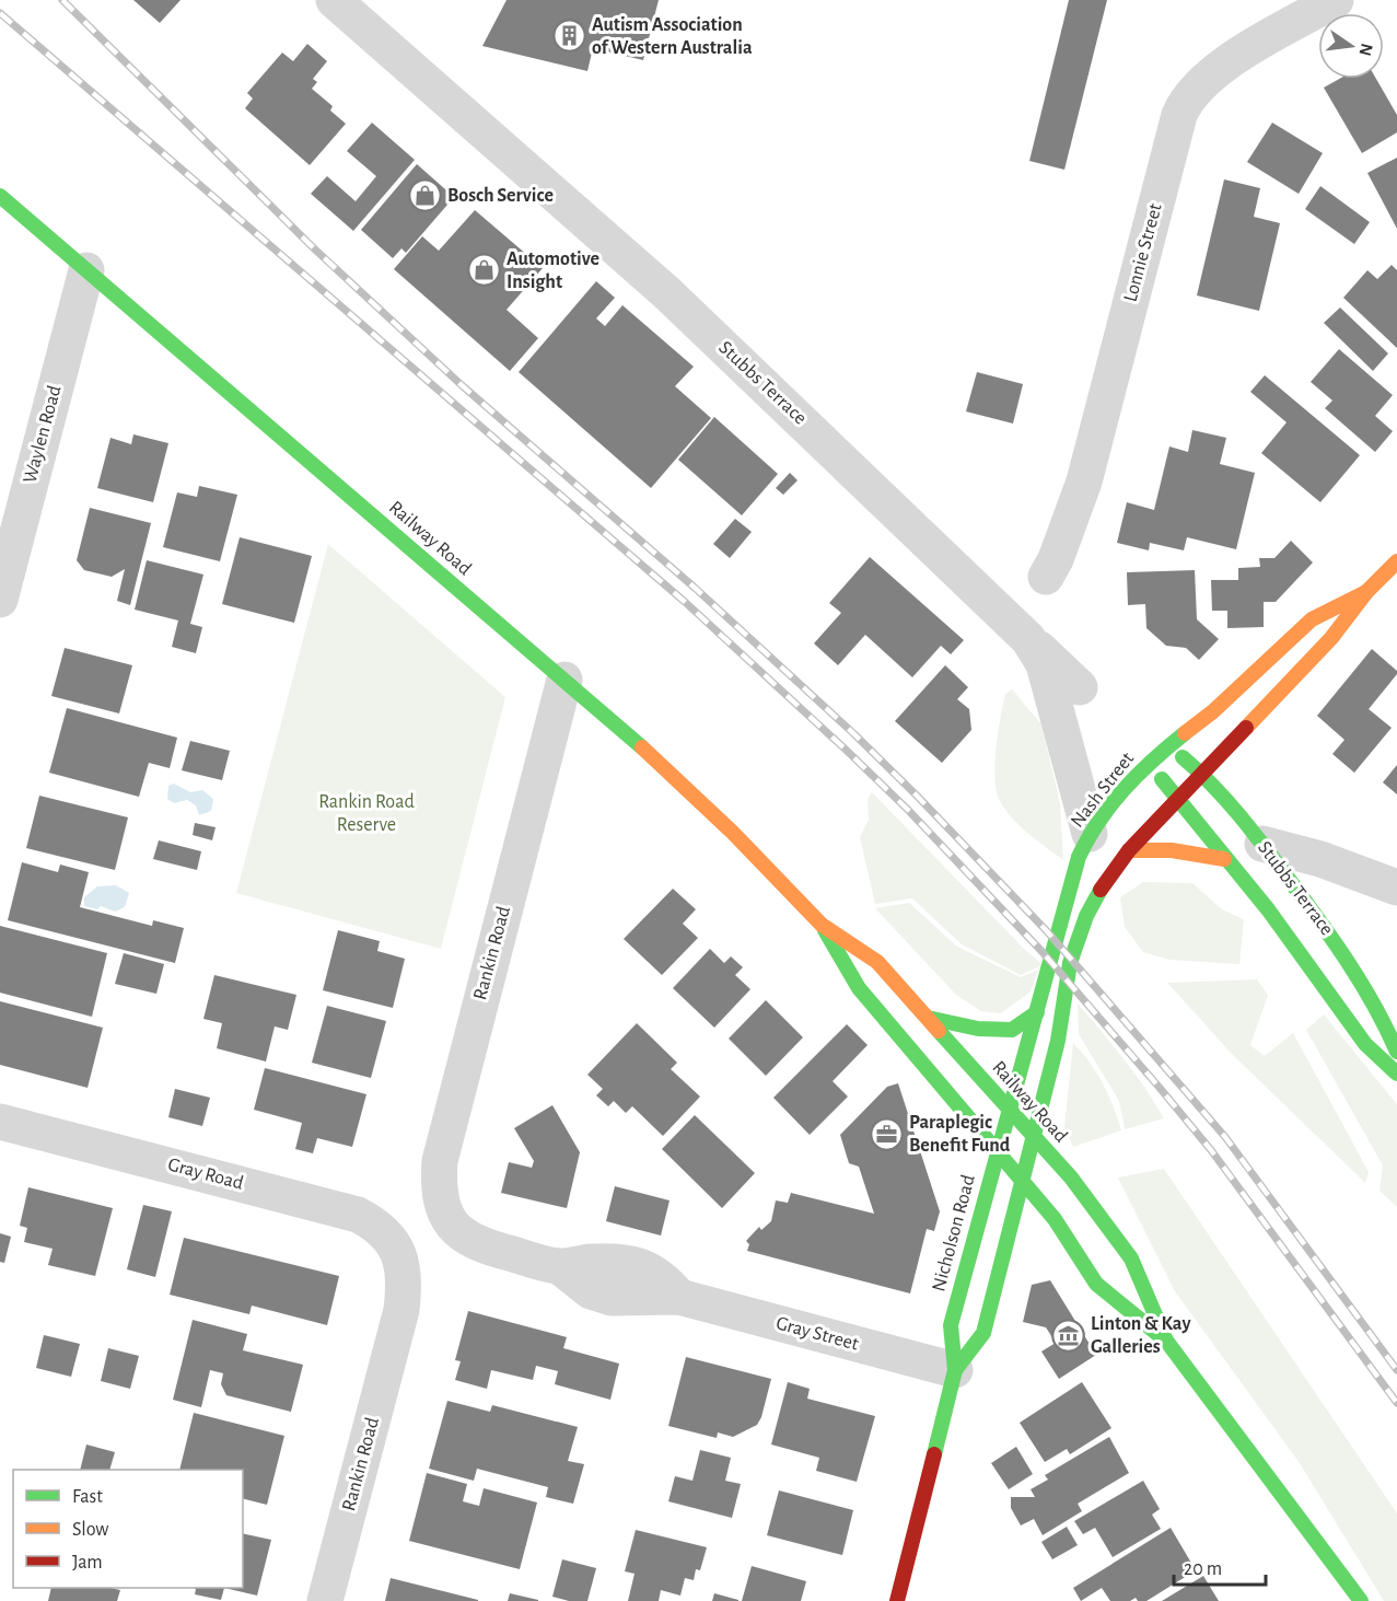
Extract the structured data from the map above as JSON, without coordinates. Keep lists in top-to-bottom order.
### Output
{
  "streets": {
    "main road": [
      "Stubbs Terrace",
      "Railway Road",
      "Nash Street",
      "Nicholson Road"
    ],
    "street": [
      "Lonnie Street",
      "Waylen Road",
      "Rankin Road",
      "Gray Road",
      "Gray Street"
    ]
  },
  "crossings": [
    ["Stubbs Terrace", "Nash Street"],
    ["Waylen Road", "Railway Road"],
    ["Railway Road", "Nash Street"],
    ["Railway Road", "Rankin Road"],
    ["Railway Road", "Nicholson Road"],
    ["Nash Street", "Nicholson Road"],
    ["Rankin Road", "Gray Road"],
    ["Rankin Road", "Gray Street"],
    ["Nicholson Road", "Gray Street"]
  ],
  "parks": ["Rankin Road Reserve"],
  "places": {
    "building": ["Autism Association of Western Australia"],
    "shop": ["Bosch Service", "Automotive Insight"],
    "office": ["Paraplegic Benefit Fund"],
    "museum": ["Linton & Kay Galleries"]
  },
  "legend": ["Fast", "Slow", "Jam"],
  "scale_bar": "20 m",
  "north": "right"
}
